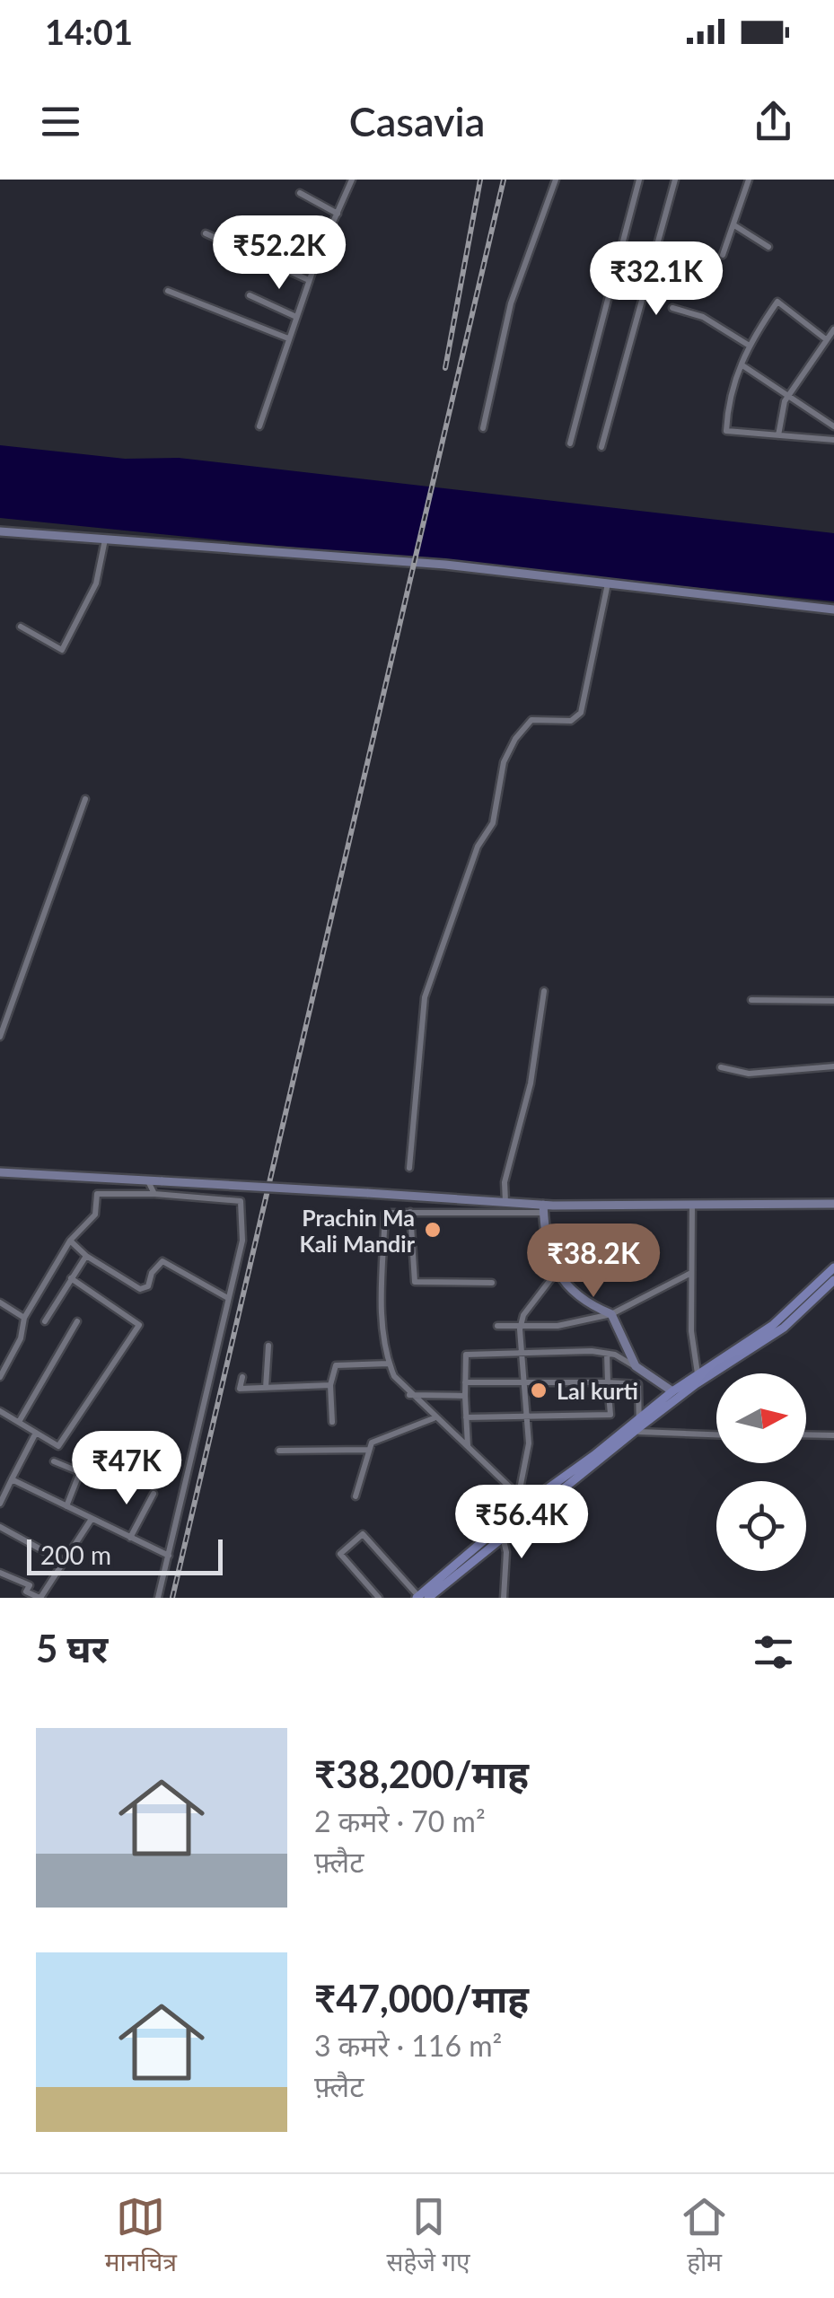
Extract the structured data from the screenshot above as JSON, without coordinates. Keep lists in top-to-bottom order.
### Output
{
  "places": ["Prachin Ma Kali Mandir", "Lal kurti"],
  "scale_bar": "200 m",
  "north": "right",
  "page": {
    "status": "14:01",
    "header": "Casavia",
    "price": [
      "₹52.2K",
      "₹32.1K",
      "₹38.2K",
      "₹47K",
      "₹56.4K"
    ],
    "scale": "200 m",
    "heading": "5 घर",
    "list": [
      {
        "name": "₹38,200/माह",
        "note": "2 कमरे · 70 m² · फ़्लैट"
      },
      {
        "name": "₹47,000/माह",
        "note": "3 कमरे · 116 m² · फ़्लैट"
      }
    ],
    "tabs": ["मानचित्र", "सहेजे गए", "होम"]
  }
}
